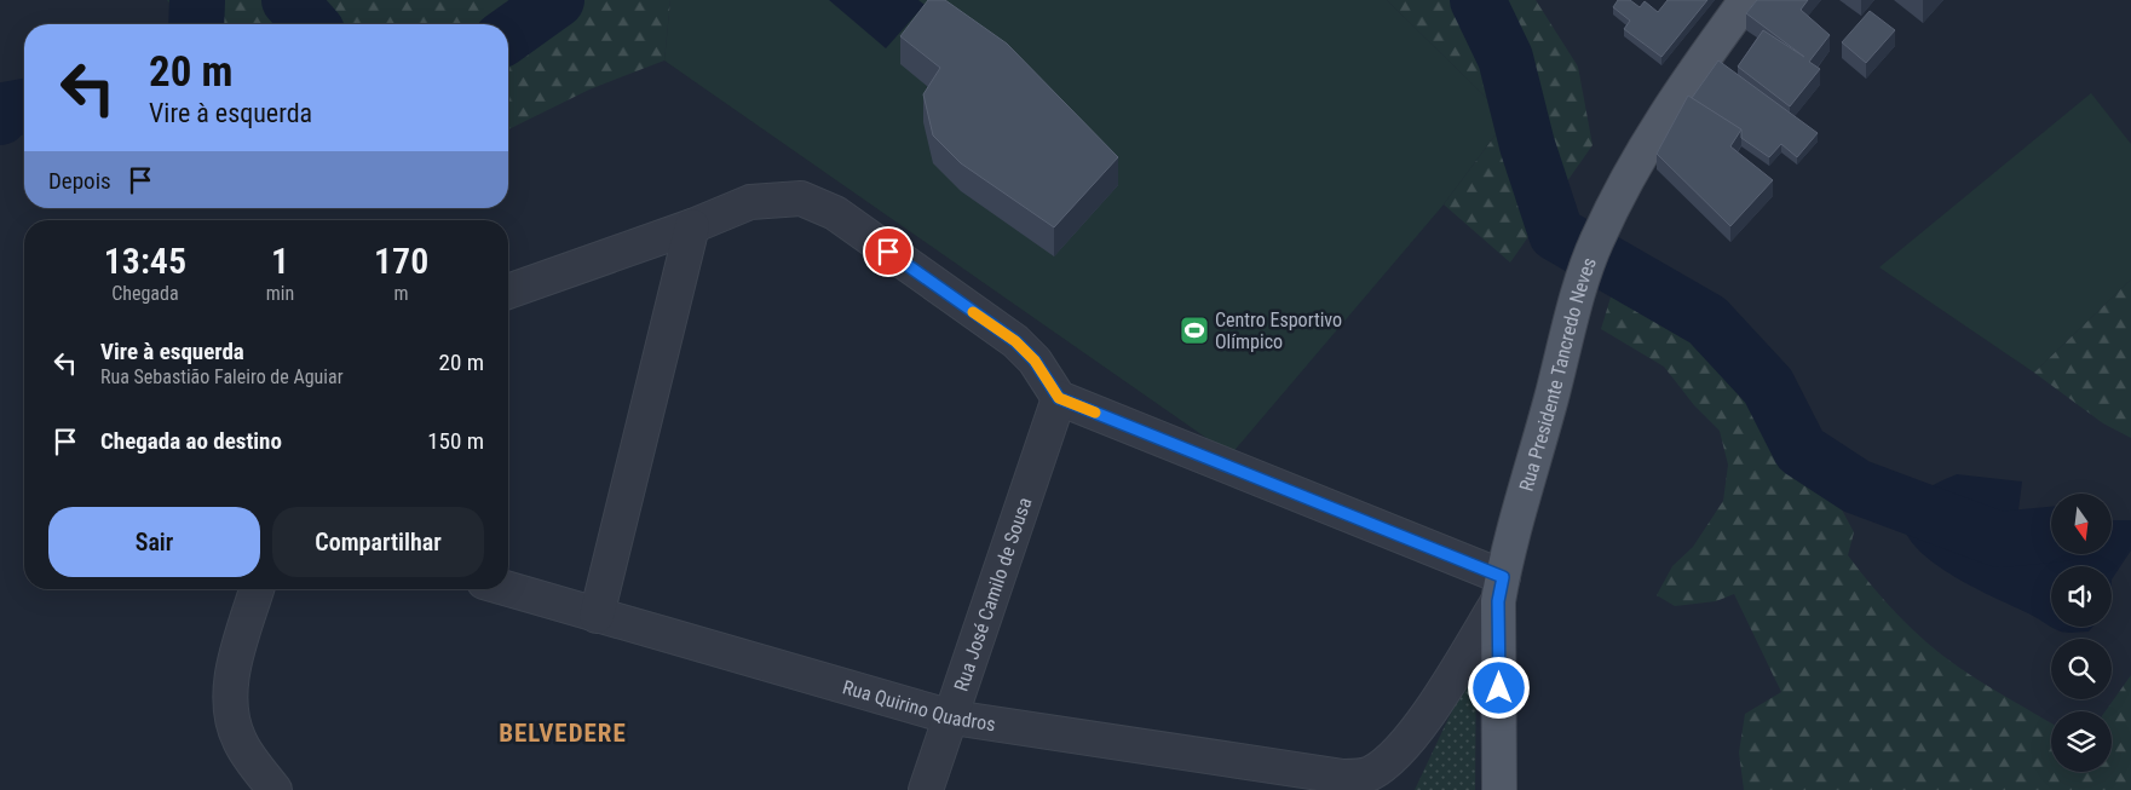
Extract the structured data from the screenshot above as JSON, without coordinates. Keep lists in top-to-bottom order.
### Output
{
  "streets": {
    "main road": ["Rua Presidente Tancredo Neves"],
    "street": ["Rua José Camilo de Sousa", "Rua Quirino Quadros"]
  },
  "crossings": [
    ["Rua Presidente Tancredo Neves", "Rua Quirino Quadros"],
    ["Rua José Camilo de Sousa", "Rua Quirino Quadros"]
  ],
  "districts": ["BELVEDERE"],
  "places": {
    "sports": ["Centro Esportivo Olímpico"]
  },
  "north": "bottom",
  "page": {
    "turn": ["20 m", "Vire à esquerda"],
    "then": "Depois",
    "eta": [
      "13:45",
      "Chegada",
      "1",
      "min",
      "170",
      "m"
    ],
    "list": [
      {
        "name": "Vire à esquerda",
        "note": "Rua Sebastião Faleiro de Aguiar",
        "value": "20 m"
      },
      {
        "name": "Chegada ao destino",
        "value": "150 m"
      }
    ],
    "buttons": ["Sair", "Compartilhar"]
  }
}
